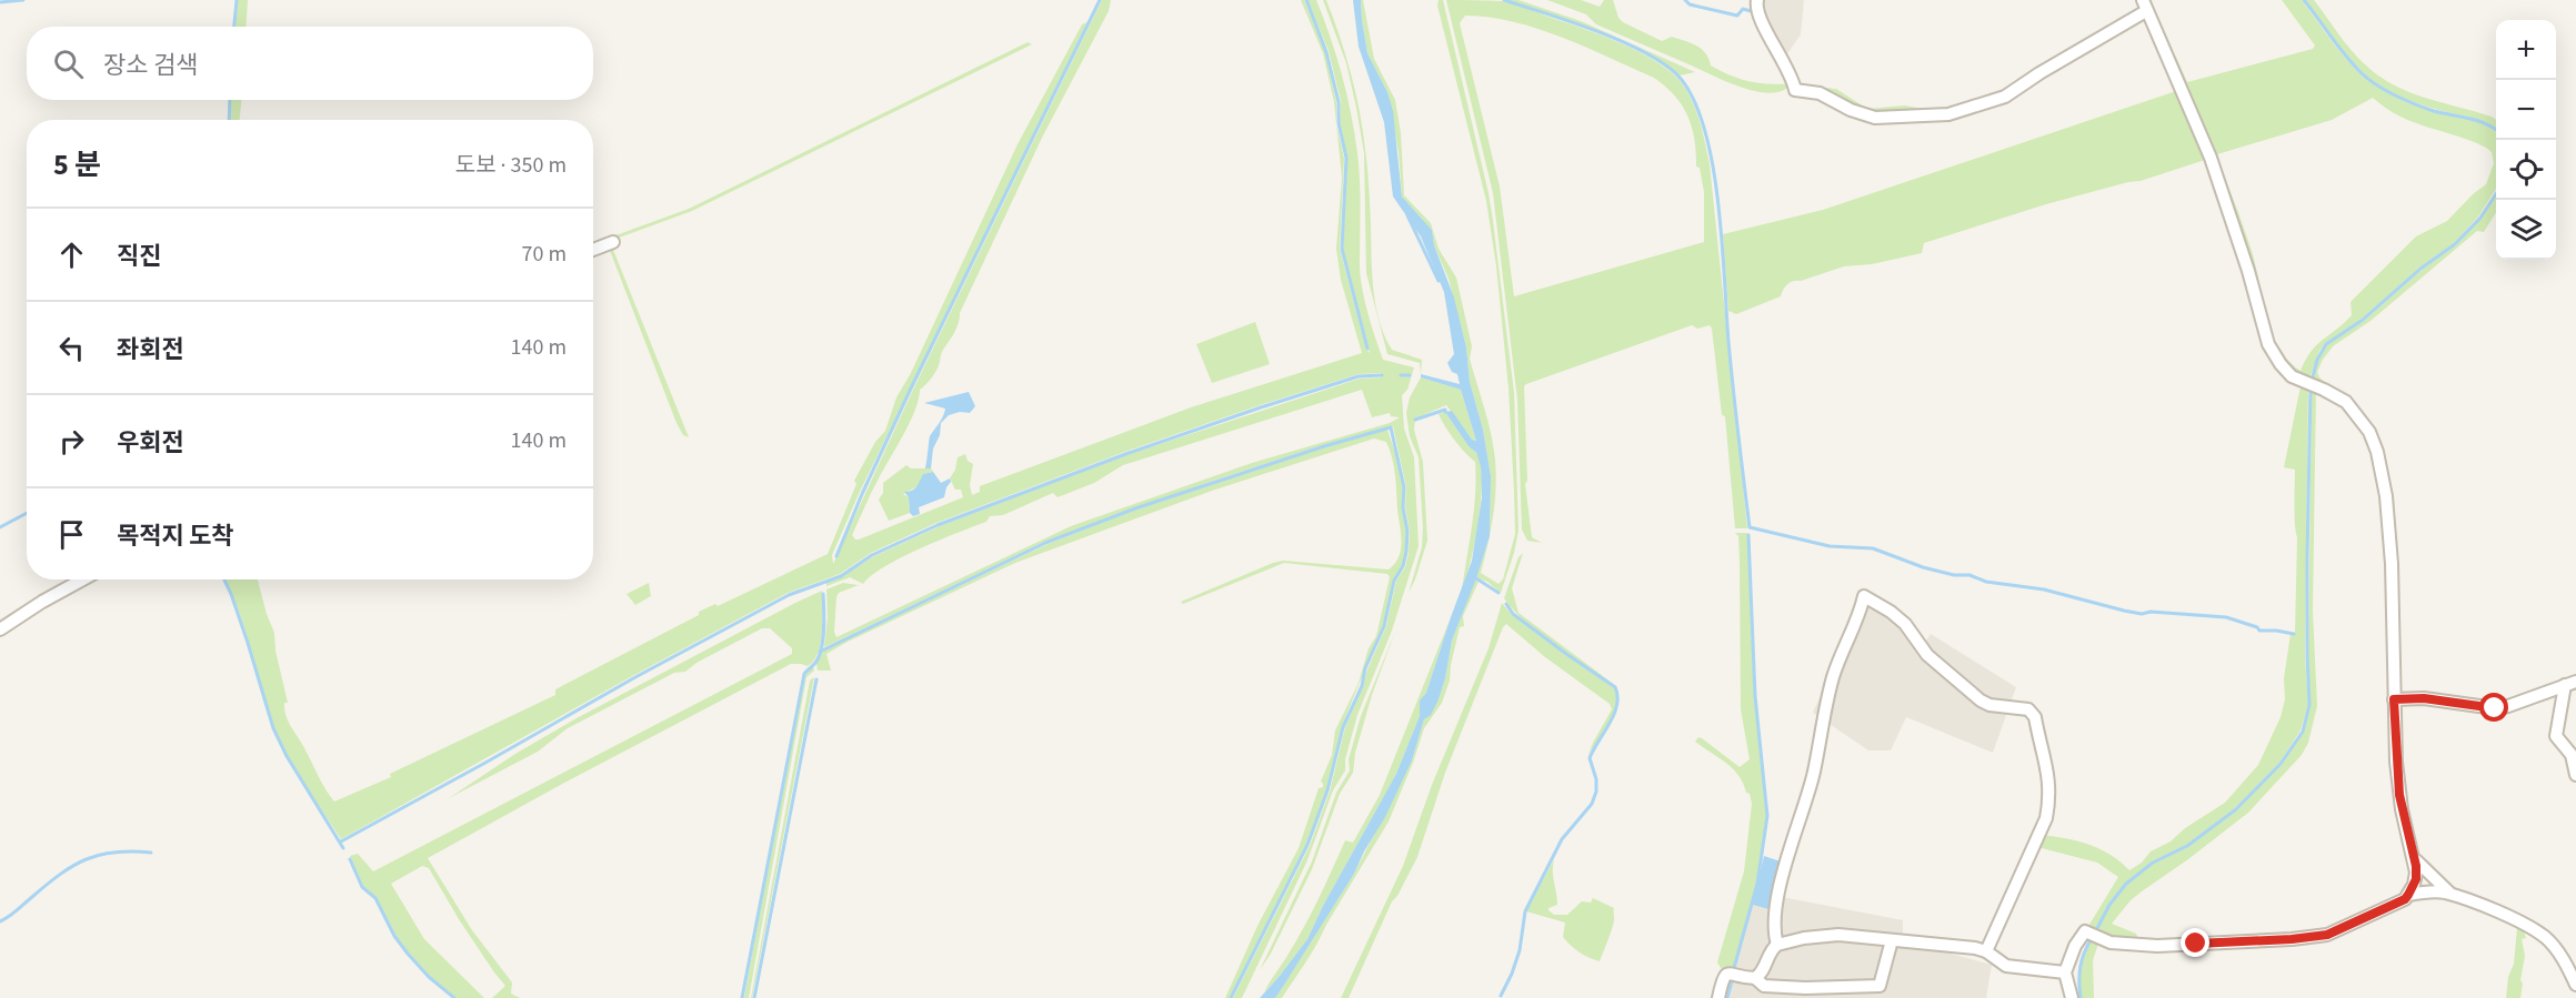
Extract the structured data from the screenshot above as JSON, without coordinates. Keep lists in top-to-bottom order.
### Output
{
  "page": {
    "map_buttons": ["+", "−"],
    "search": "장소 검색",
    "heading": ["5 분", "도보 · 350 m"],
    "list": [
      ["직진", "70 m"],
      ["좌회전", "140 m"],
      ["우회전", "140 m"],
      "목적지 도착"
    ]
  }
}
